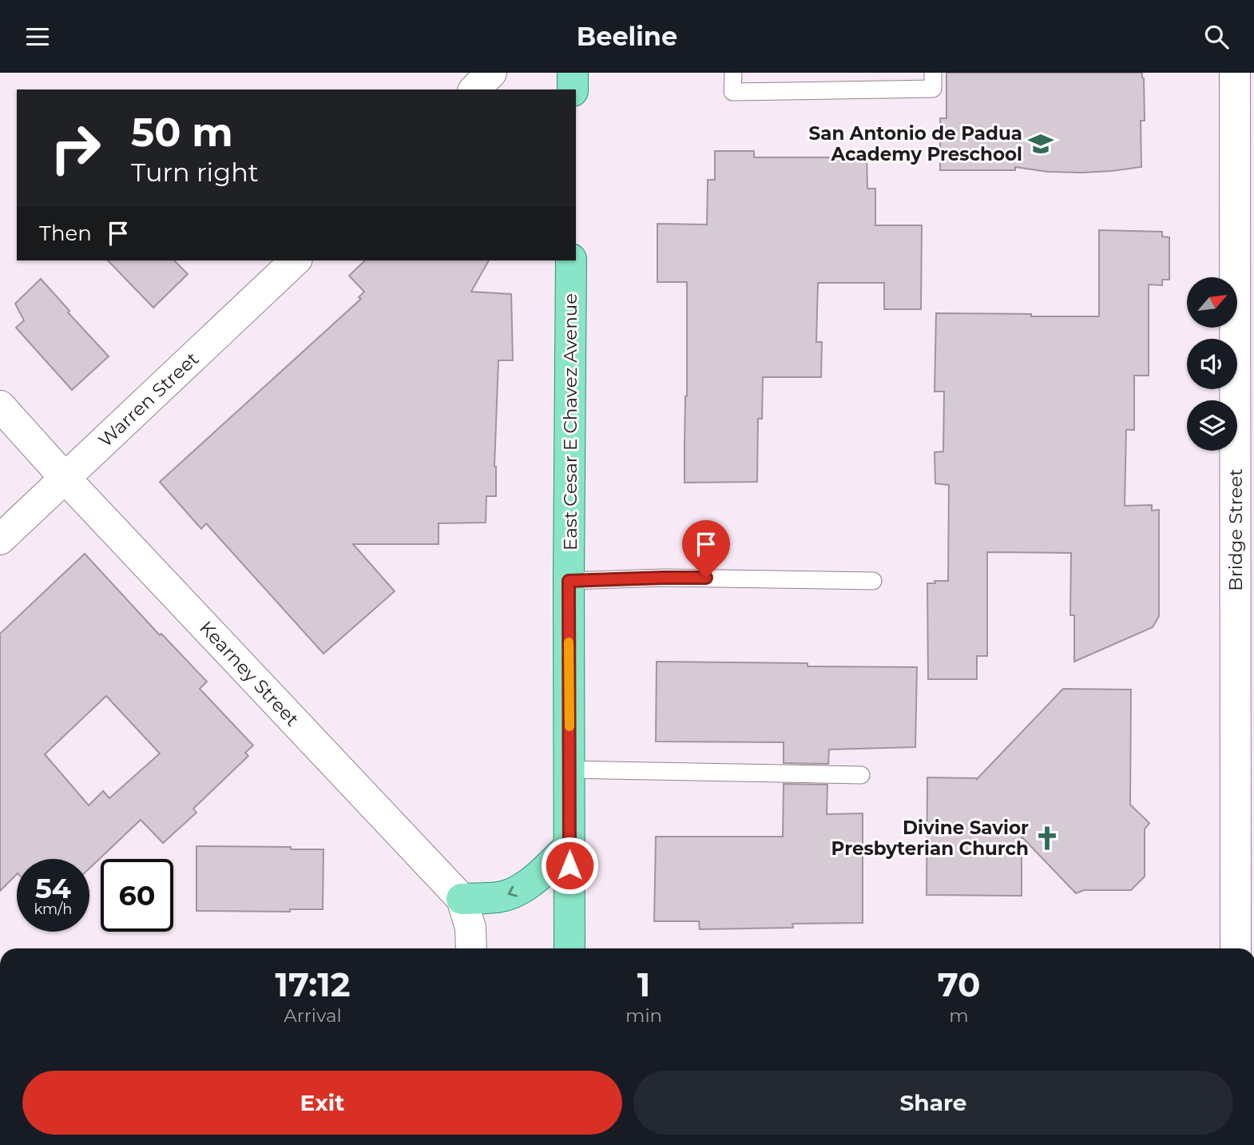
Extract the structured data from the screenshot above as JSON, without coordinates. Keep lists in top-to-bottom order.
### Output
{
  "streets": {
    "main road": ["East Cesar E Chavez Avenue"],
    "street": ["Warren Street", "Bridge Street", "Kearney Street"]
  },
  "crossings": [
    ["Warren Street", "Kearney Street"]
  ],
  "places": {
    "school or university": ["San Antonio de Padua Academy Preschool"],
    "church": ["Divine Savior Presbyterian Church"]
  },
  "north": "top right",
  "page": {
    "header": "Beeline",
    "turn": ["50 m", "Turn right"],
    "then": "Then",
    "speed": "54 km/h",
    "limit": "60",
    "eta": [
      "17:12",
      "Arrival",
      "1",
      "min",
      "70",
      "m"
    ],
    "buttons": ["Exit", "Share"]
  }
}
